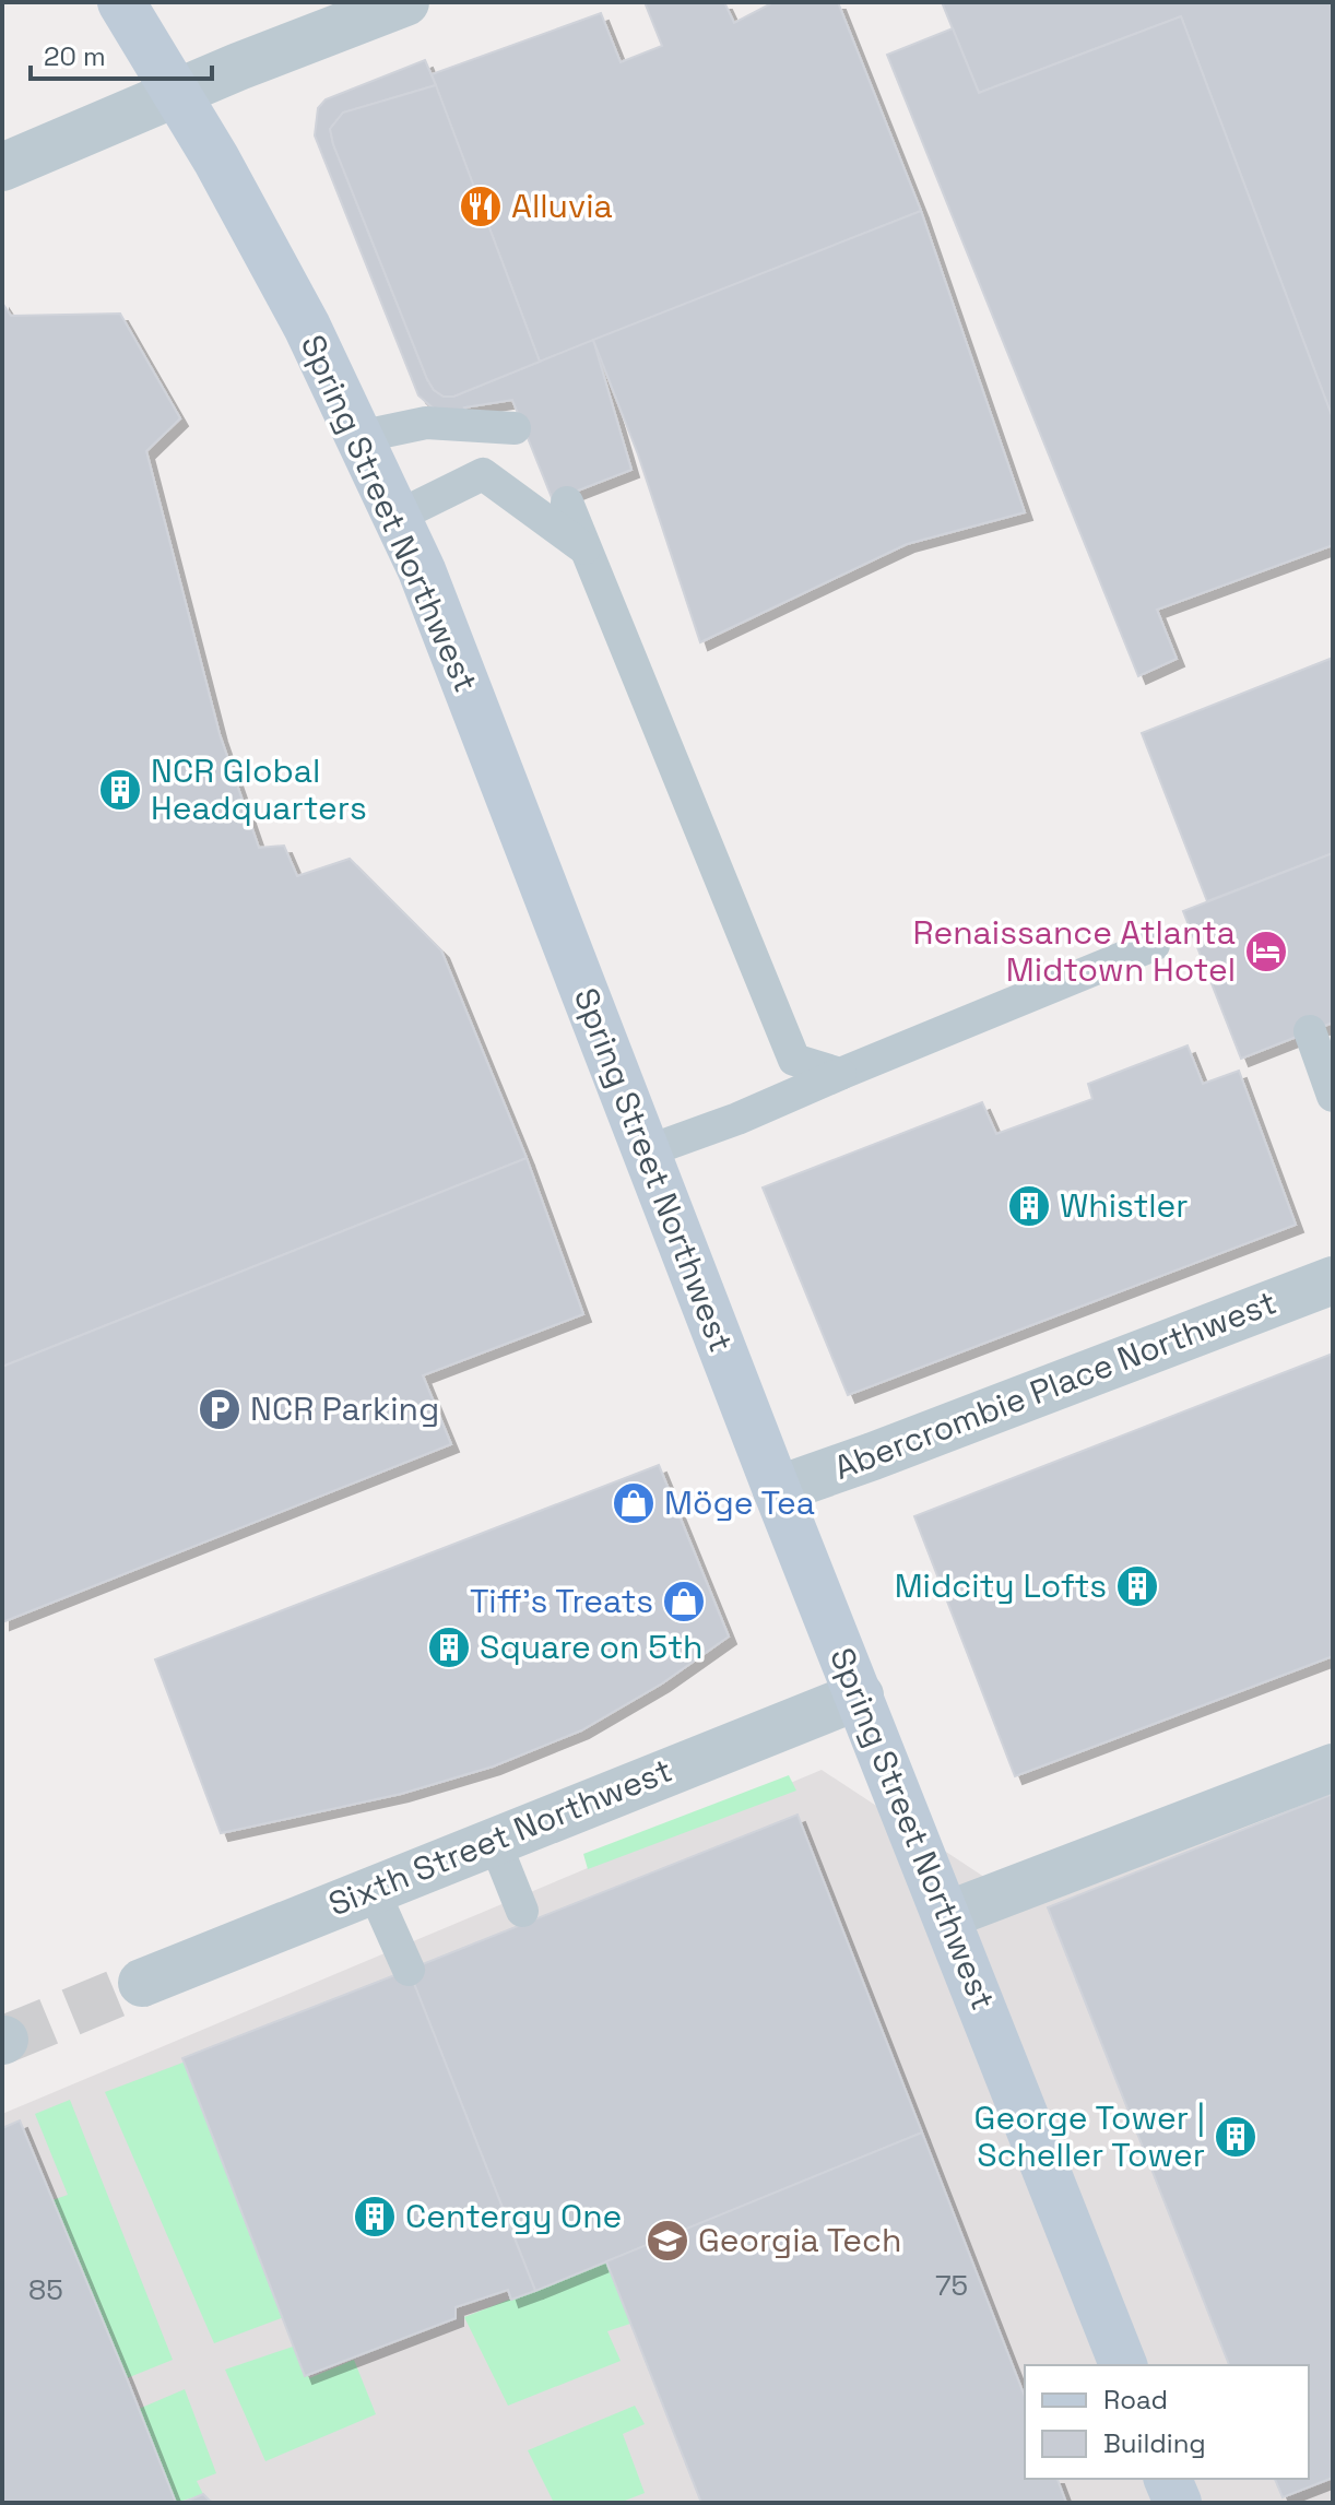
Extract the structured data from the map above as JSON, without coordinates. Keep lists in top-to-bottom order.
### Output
{
  "streets": {
    "main road": ["Spring Street Northwest"],
    "street": ["Abercrombie Place Northwest", "Sixth Street Northwest"]
  },
  "crossings": [
    ["Spring Street Northwest", "Abercrombie Place Northwest"],
    ["Spring Street Northwest", "Sixth Street Northwest"]
  ],
  "places": {
    "restaurant": ["Alluvia"],
    "building": [
      "NCR Global Headquarters",
      "Whistler",
      "Midcity Lofts",
      "Square on 5th",
      "George Tower | Scheller Tower",
      "Centergy One"
    ],
    "hotel": ["Renaissance Atlanta Midtown Hotel"],
    "parking": ["NCR Parking"],
    "shop": ["Möge Tea", "Tiff's Treats"],
    "school or university": ["Georgia Tech"]
  },
  "house_numbers": ["75", "85"],
  "legend": ["Road", "Building"],
  "scale_bar": "20 m"
}
